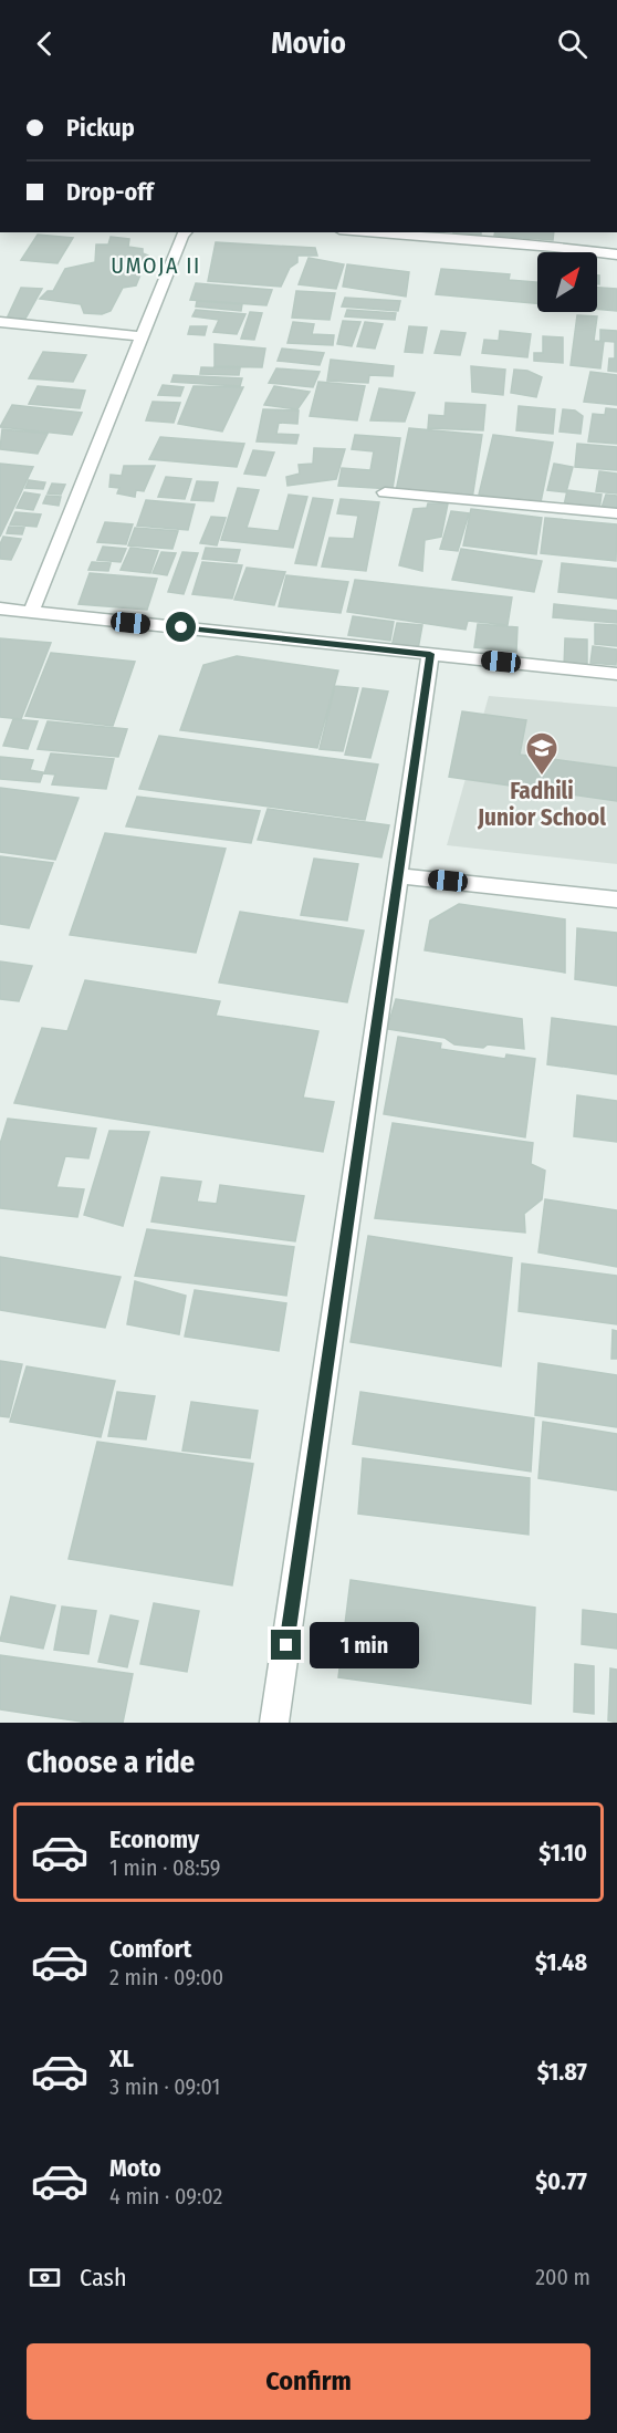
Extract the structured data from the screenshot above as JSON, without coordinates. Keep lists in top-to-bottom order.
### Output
{
  "districts": ["UMOJA II"],
  "places": {
    "school or university": ["Fadhili Junior School"]
  },
  "north": "top right",
  "page": {
    "header": "Movio",
    "banner": ["Pickup", "Drop-off"],
    "bubble": "1 min",
    "heading": "Choose a ride",
    "list": [
      {
        "name": "Economy",
        "note": "1 min · 08:59",
        "value": "$1.10"
      },
      {
        "name": "Comfort",
        "note": "2 min · 09:00",
        "value": "$1.48"
      },
      {
        "name": "XL",
        "note": "3 min · 09:01",
        "value": "$1.87"
      },
      {
        "name": "Moto",
        "note": "4 min · 09:02",
        "value": "$0.77"
      }
    ],
    "pay": ["Cash", "200 m"],
    "buttons": "Confirm"
  }
}
